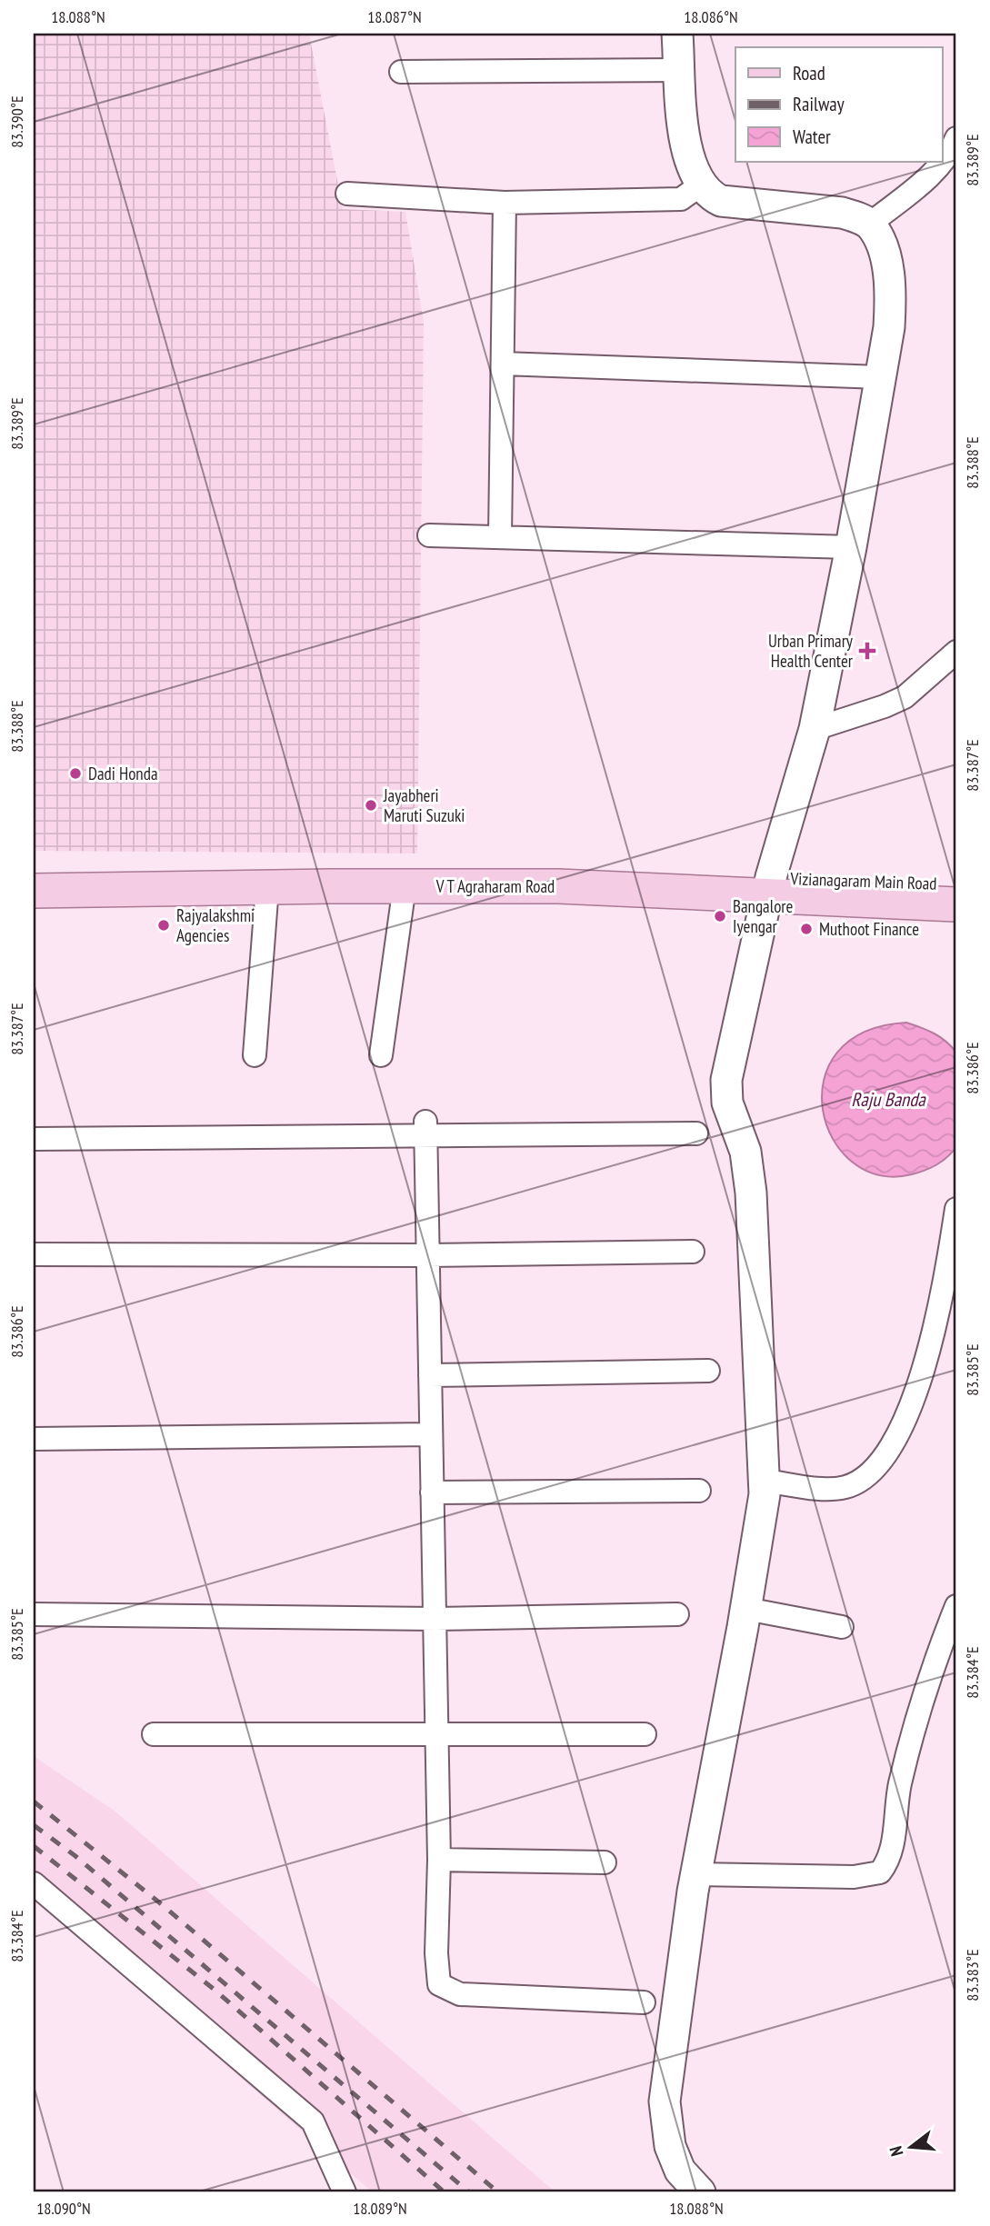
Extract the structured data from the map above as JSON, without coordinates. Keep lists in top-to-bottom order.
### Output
{
  "streets": {
    "main road": ["Vizianagaram Main Road", "V T Agraharam Road"]
  },
  "crossings": [
    ["Vizianagaram Main Road", "V T Agraharam Road"]
  ],
  "water": ["Raju Banda"],
  "places": {
    "health": ["Urban Primary Health Center"],
    "other": [
      "Dadi Honda",
      "Jayabheri Maruti Suzuki",
      "Bangalore Iyengar",
      "Rajyalakshmi Agencies",
      "Muthoot Finance"
    ]
  },
  "legend": ["Road", "Railway", "Water"],
  "north": "left",
  "coordinates": [
    "18.088°N",
    "18.087°N",
    "18.086°N",
    "83.390°E",
    "83.389°E",
    "83.388°E",
    "83.387°E",
    "83.386°E",
    "83.385°E",
    "83.384°E",
    "83.383°E",
    "18.090°N",
    "18.089°N"
  ]
}
